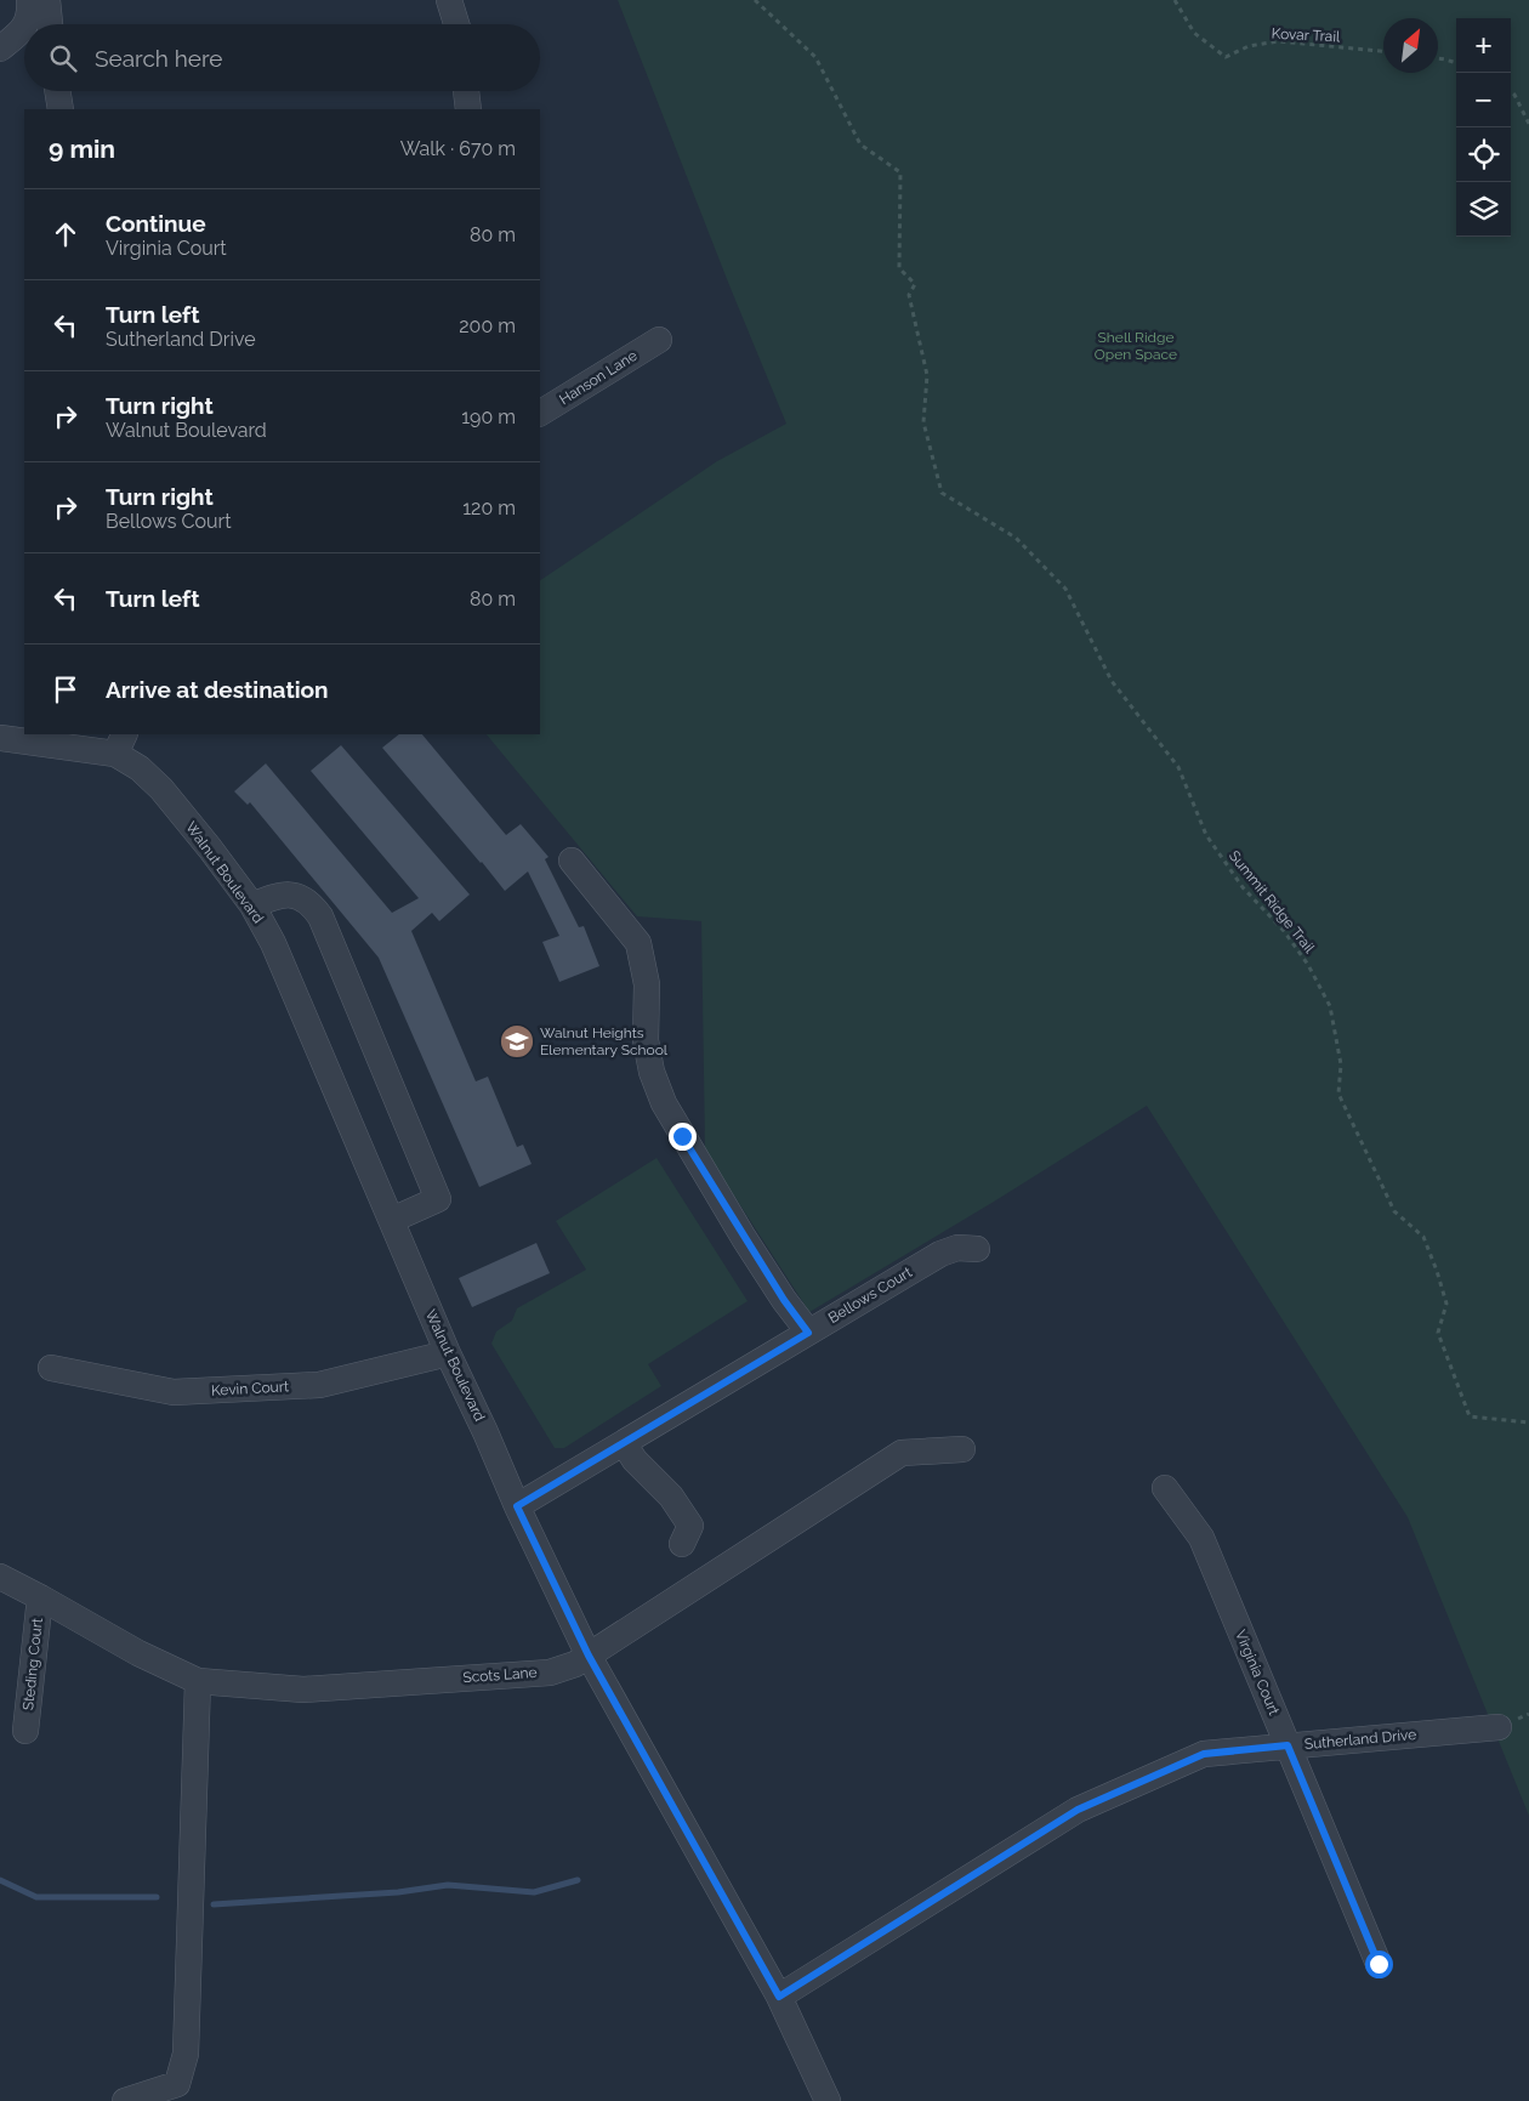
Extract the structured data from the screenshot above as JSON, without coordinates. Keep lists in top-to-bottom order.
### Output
{
  "streets": {
    "street": [
      "Hanson Lane",
      "Walnut Boulevard",
      "Bellows Court",
      "Kevin Court",
      "Steding Court",
      "Virginia Court",
      "Scots Lane",
      "Sutherland Drive"
    ],
    "path": ["Kovar Trail", "Summit Ridge Trail"]
  },
  "crossings": [
    ["Walnut Boulevard", "Bellows Court"],
    ["Walnut Boulevard", "Kevin Court"],
    ["Walnut Boulevard", "Scots Lane"],
    ["Walnut Boulevard", "Sutherland Drive"],
    ["Steding Court", "Scots Lane"],
    ["Virginia Court", "Sutherland Drive"]
  ],
  "parks": ["Shell Ridge Open Space"],
  "places": {
    "school or university": ["Walnut Heights Elementary School"]
  },
  "north": "top right",
  "page": {
    "map_buttons": ["+", "−"],
    "search": "Search here",
    "heading": ["9 min", "Walk · 670 m"],
    "list": [
      ["Continue", "Virginia Court", "80 m"],
      ["Turn left", "Sutherland Drive", "200 m"],
      ["Turn right", "Walnut Boulevard", "190 m"],
      ["Turn right", "Bellows Court", "120 m"],
      ["Turn left", "80 m"],
      "Arrive at destination"
    ]
  }
}
